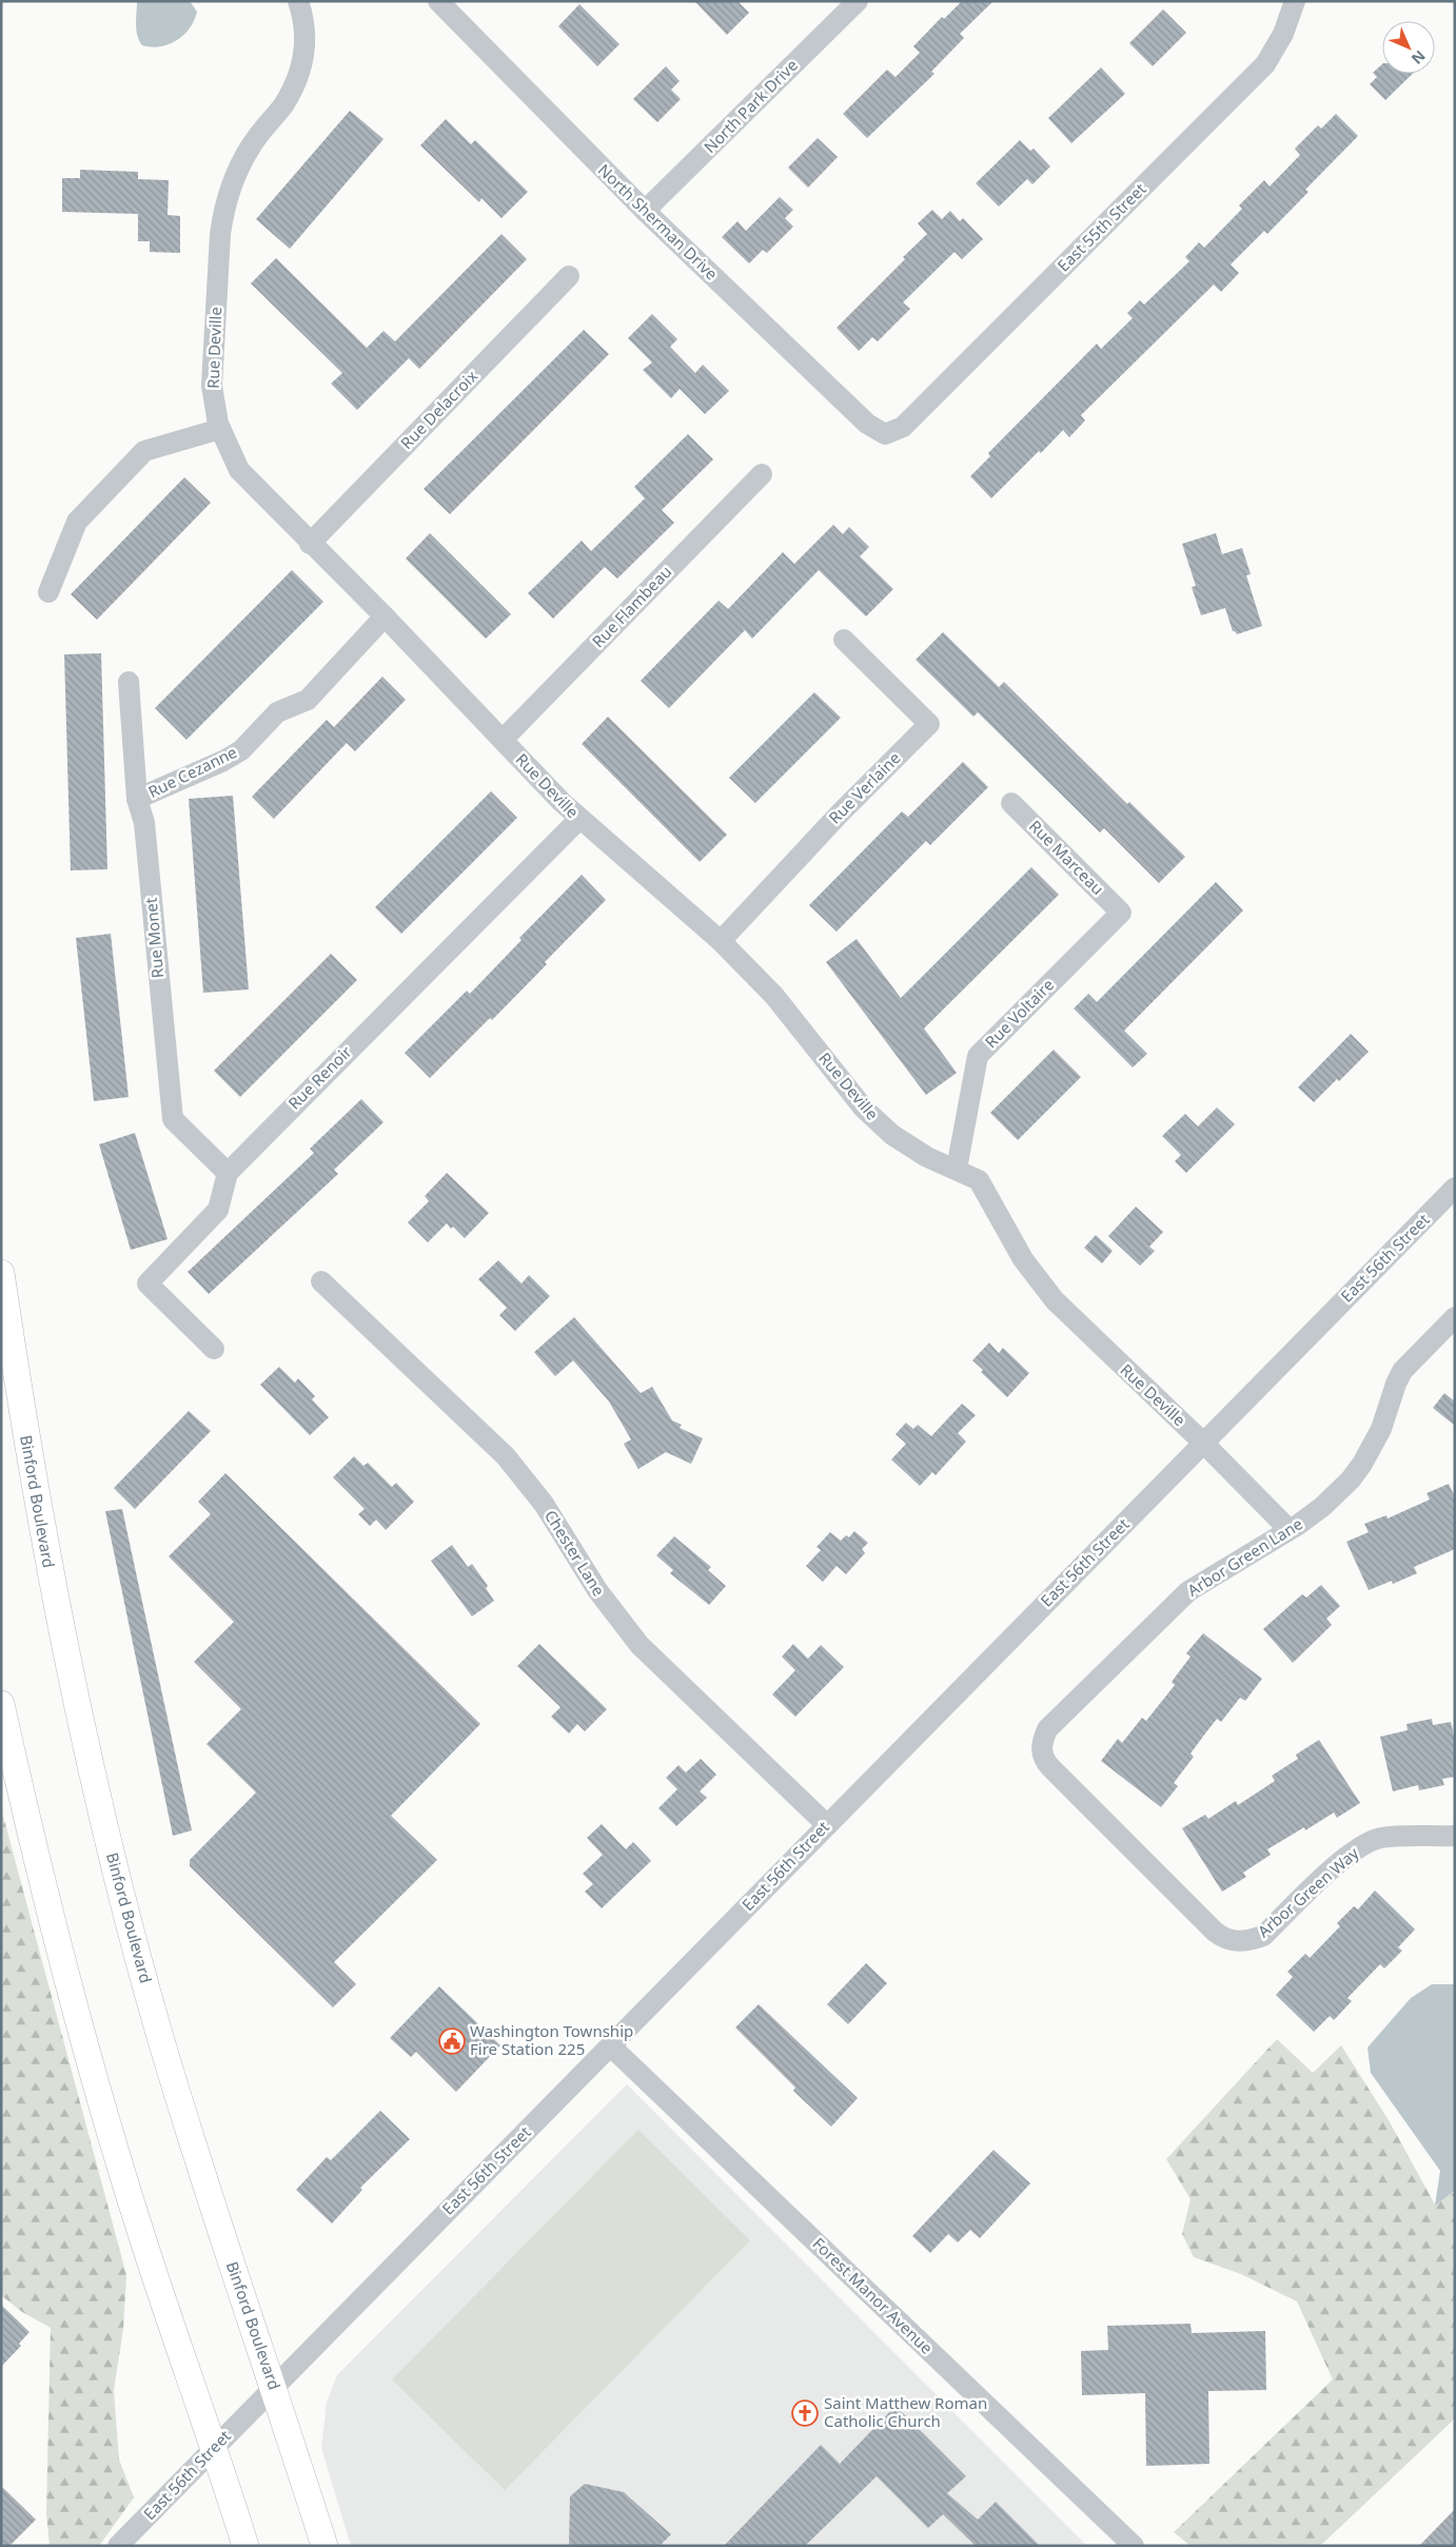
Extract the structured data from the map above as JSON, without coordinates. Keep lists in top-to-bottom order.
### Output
{
  "streets": {
    "main road": ["Binford Boulevard"],
    "street": [
      "North Park Drive",
      "North Sherman Drive",
      "East 55th Street",
      "Rue Deville",
      "Rue Delacroix",
      "Rue Flambeau",
      "Rue Cezanne",
      "Rue Verlaine",
      "Rue Marceau",
      "Rue Monet",
      "Rue Voltaire",
      "Rue Renoir",
      "East 56th Street",
      "Chester Lane",
      "Arbor Green Lane",
      "Arbor Green Way",
      "Forest Manor Avenue"
    ]
  },
  "crossings": [
    ["North Park Drive", "North Sherman Drive"],
    ["North Sherman Drive", "East 55th Street"],
    ["Rue Deville", "Rue Delacroix"],
    ["Rue Deville", "Rue Flambeau"],
    ["Rue Deville", "Rue Cezanne"],
    ["Rue Deville", "Rue Verlaine"],
    ["Rue Deville", "Rue Voltaire"],
    ["Rue Deville", "Rue Renoir"],
    ["Rue Deville", "East 56th Street"],
    ["Rue Deville", "Arbor Green Lane"],
    ["Rue Cezanne", "Rue Monet"],
    ["Rue Marceau", "Rue Voltaire"],
    ["Rue Monet", "Rue Renoir"],
    ["East 56th Street", "Binford Boulevard"],
    ["East 56th Street", "Chester Lane"],
    ["East 56th Street", "Forest Manor Avenue"],
    ["Arbor Green Lane", "Arbor Green Way"]
  ],
  "places": {
    "public building": ["Washington Township Fire Station 225"],
    "church": ["Saint Matthew Roman Catholic Church"]
  },
  "north": "bottom right"
}
